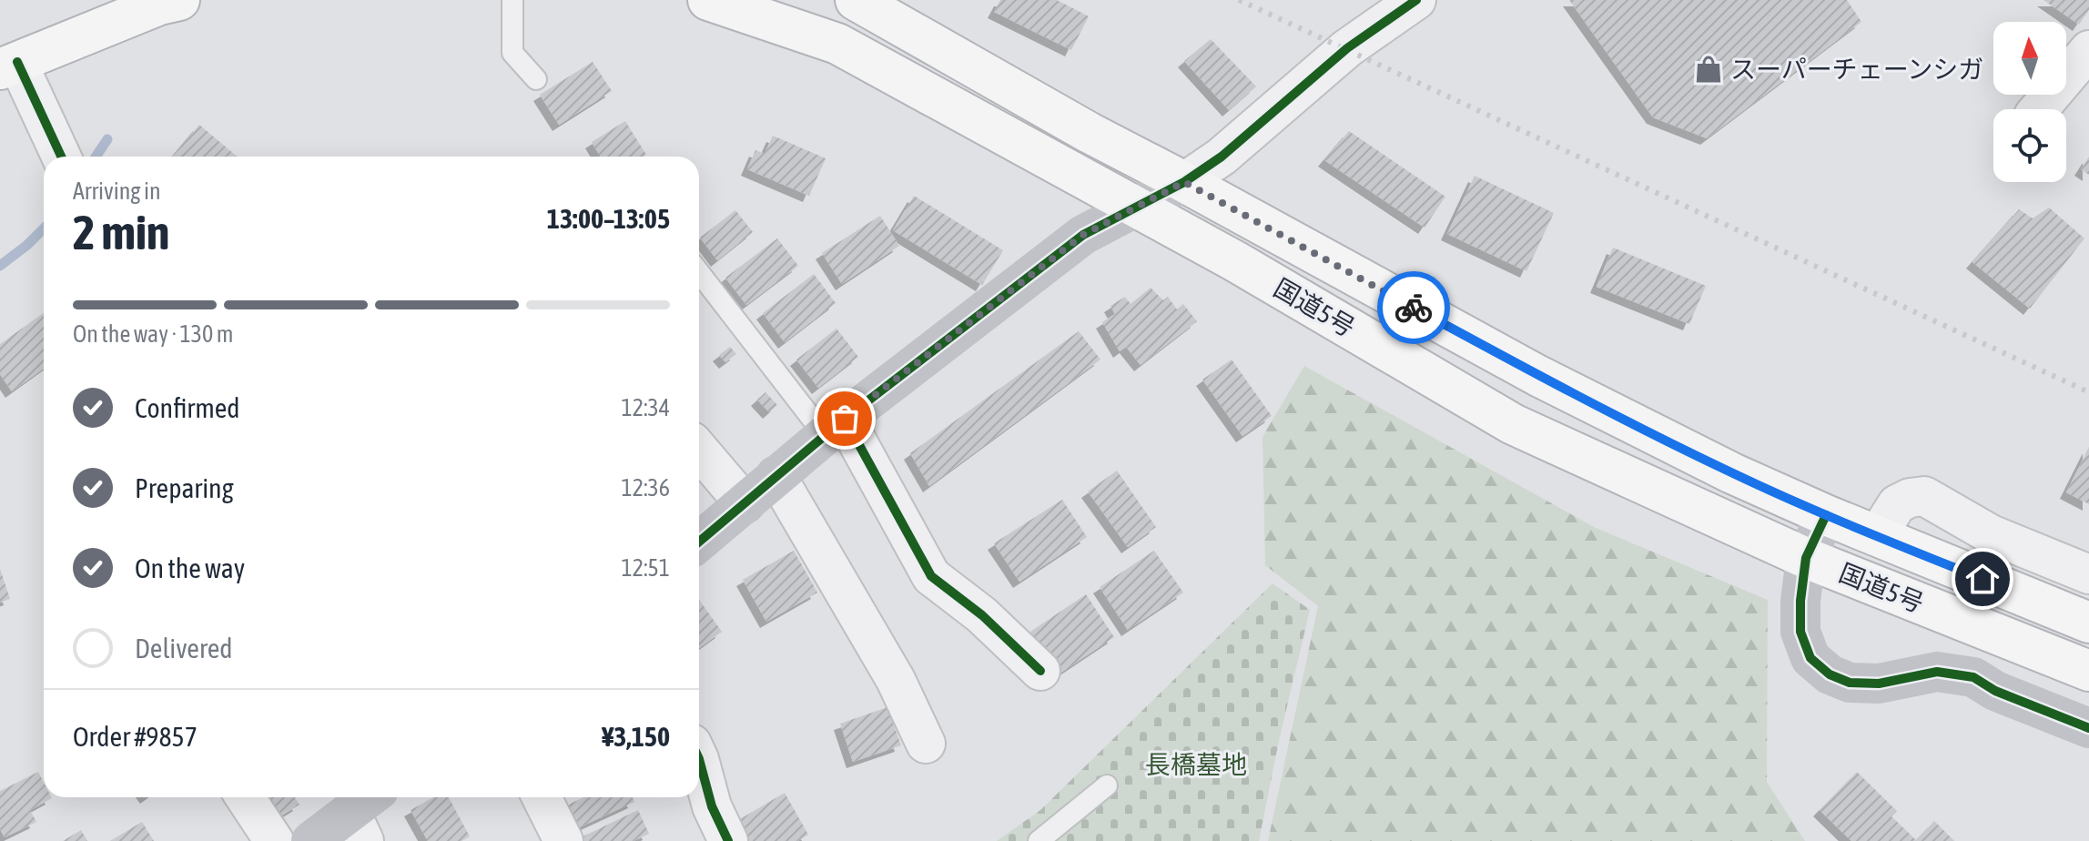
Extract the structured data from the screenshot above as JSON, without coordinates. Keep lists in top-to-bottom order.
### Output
{
  "streets": {
    "highway": ["国道5号"]
  },
  "parks": ["長橋墓地"],
  "places": {
    "shop": ["スーパーチェーンシガ"]
  },
  "north": "top",
  "page": {
    "heading": ["2 min", "Arriving in", "13:00–13:05"],
    "panel": ["Order #9857", "¥3,150"],
    "bar": "On the way · 130 m",
    "list": [
      ["Confirmed", "12:34"],
      ["Preparing", "12:36"],
      ["On the way", "12:51"],
      "Delivered"
    ]
  }
}
